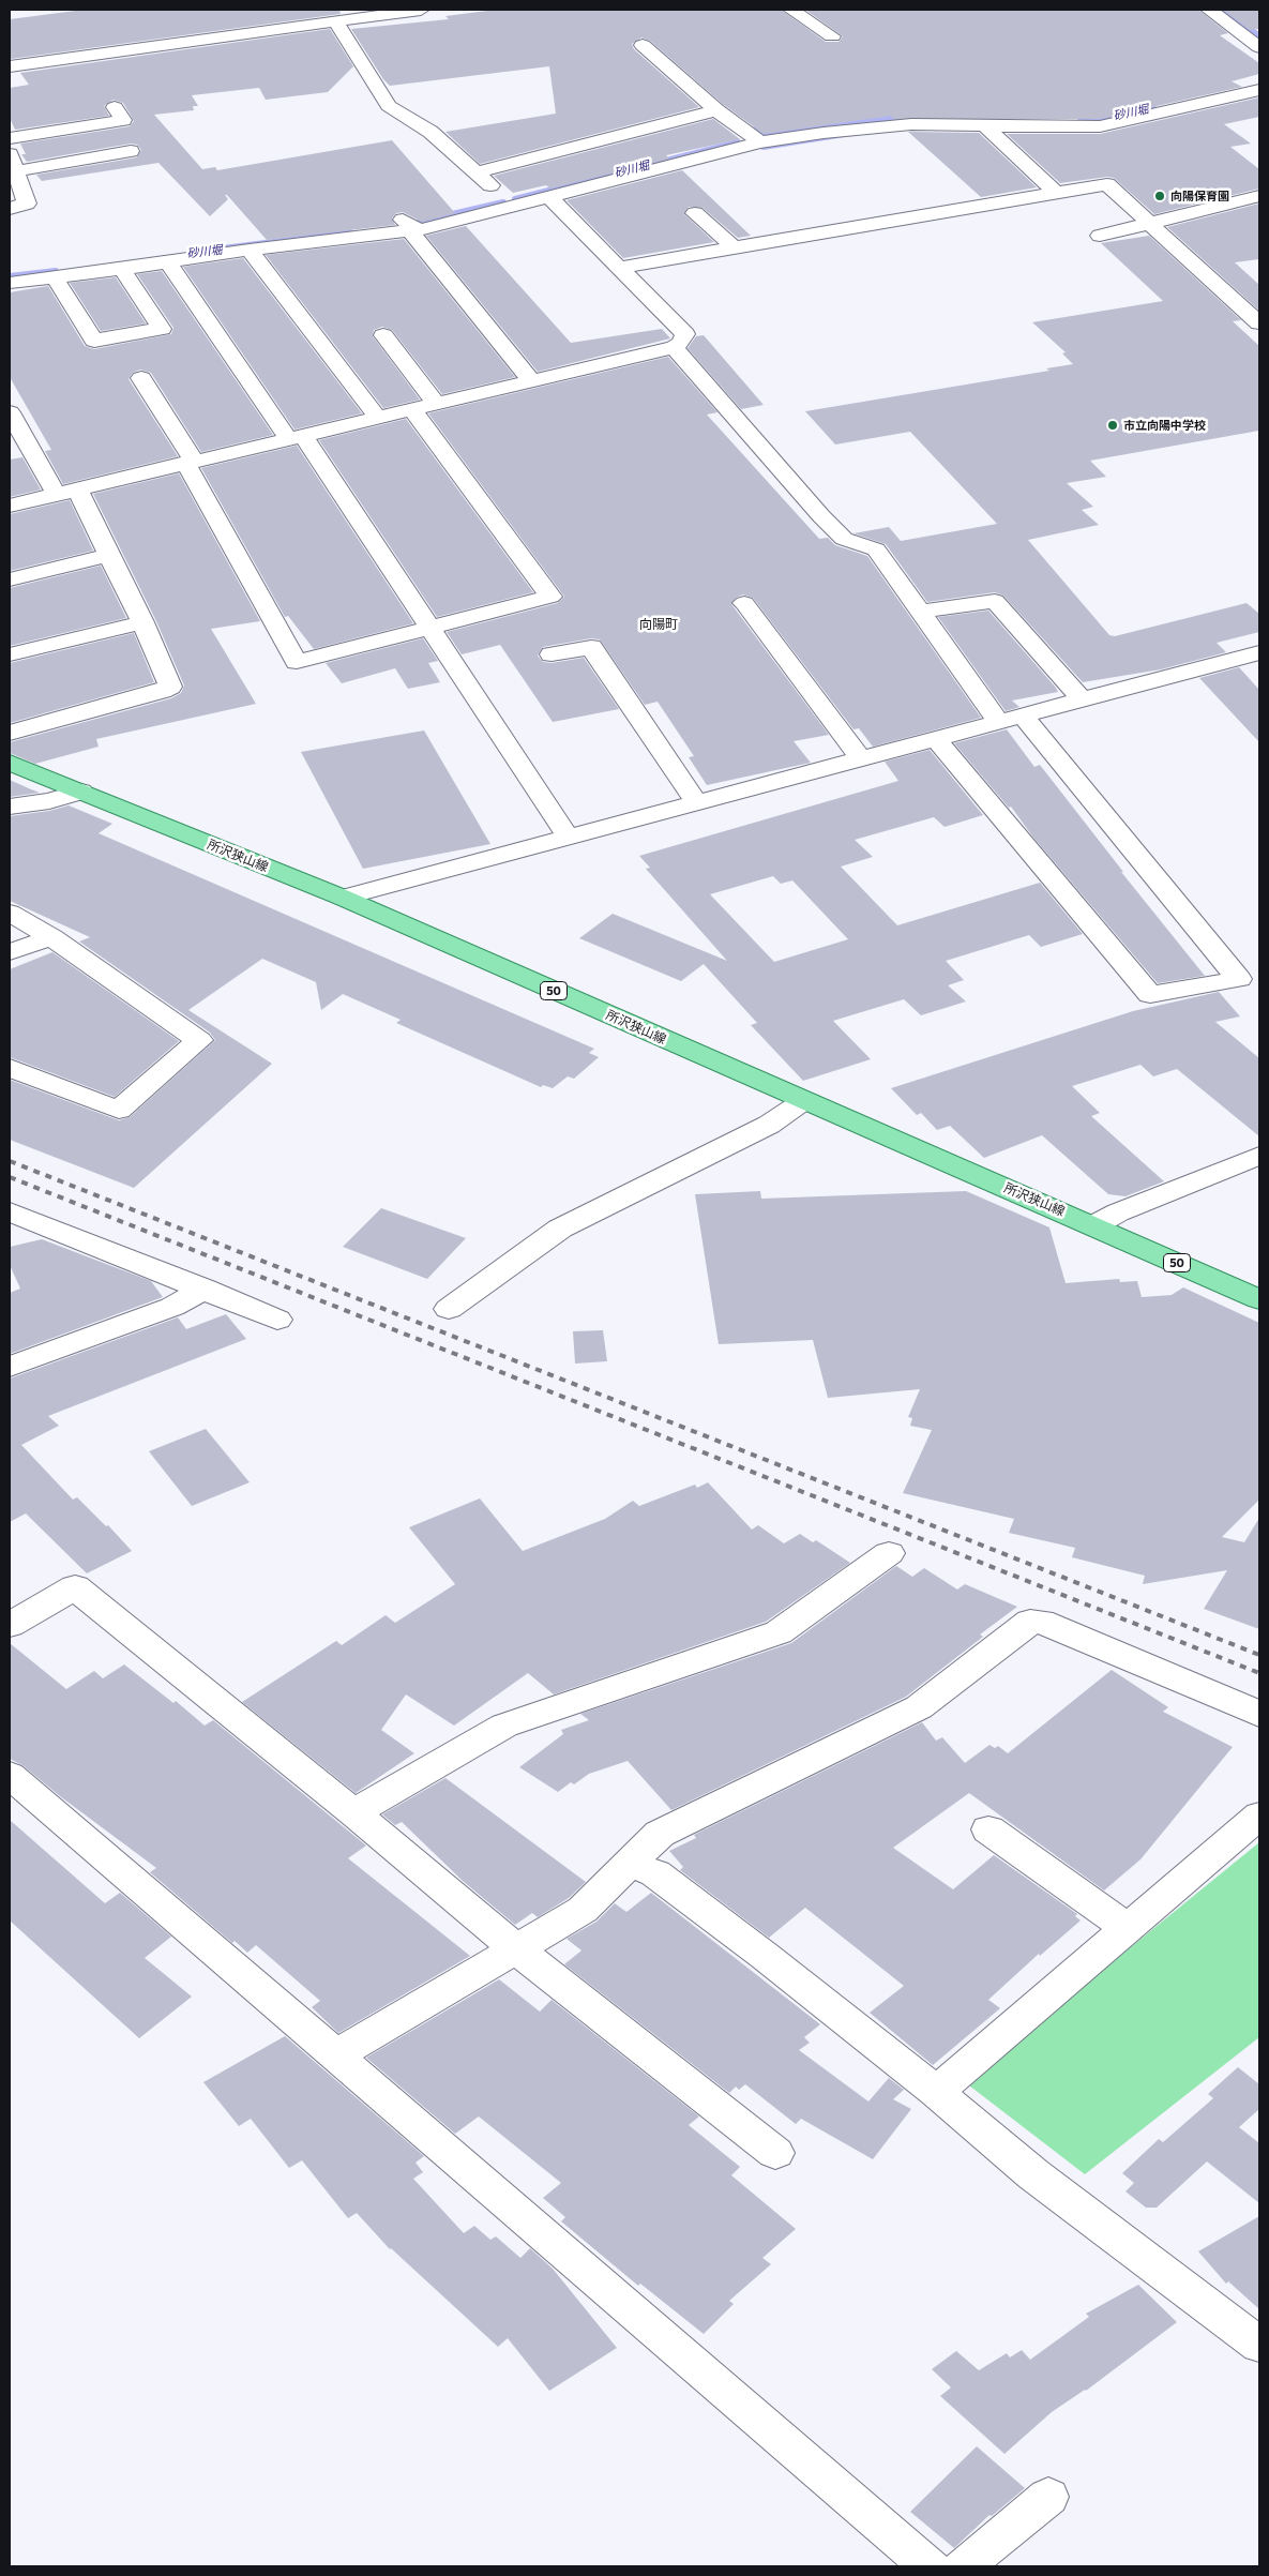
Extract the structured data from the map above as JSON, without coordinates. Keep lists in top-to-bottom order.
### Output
{
  "streets": {
    "main road": ["所沢狭山線", "50"]
  },
  "districts": ["向陽町"],
  "water": ["砂川堀"],
  "places": ["向陽保育園", "市立向陽中学校"]
}
